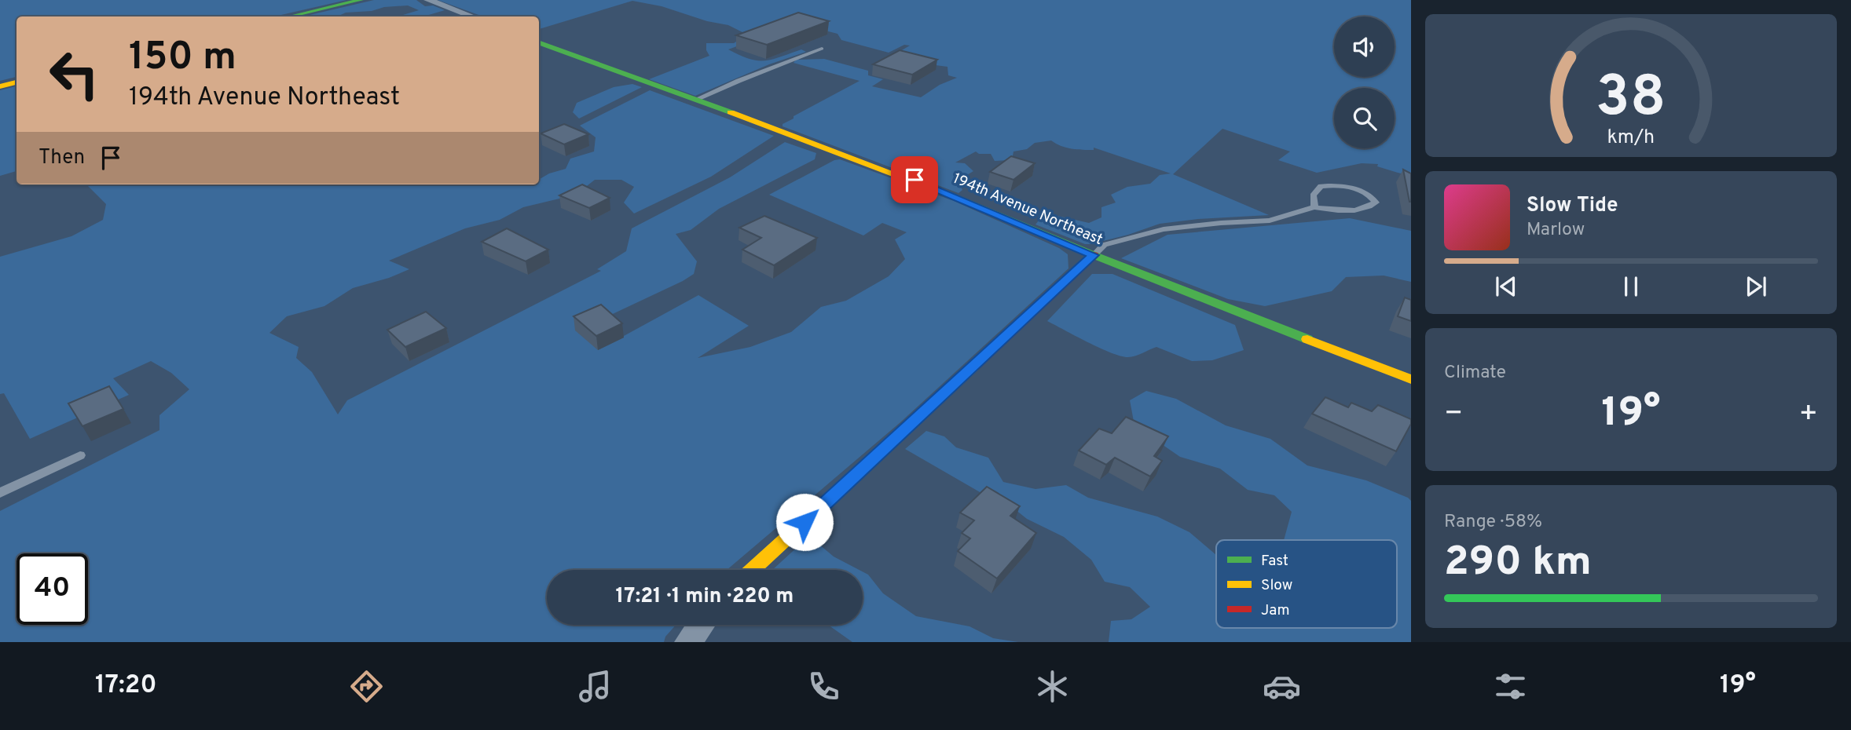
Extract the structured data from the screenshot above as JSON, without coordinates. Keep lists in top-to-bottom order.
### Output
{
  "streets": {
    "street": ["194th Avenue Northeast"]
  },
  "legend": ["Fast", "Slow", "Jam"],
  "page": {
    "turn": ["150 m", "194th Avenue Northeast"],
    "then": "Then",
    "song": ["Slow Tide", "Marlow"],
    "tile": [
      "Climate",
      ["Range · 58%", "290 km"]
    ],
    "heat": ["−", "19°", "+"],
    "limit": "40",
    "trip": "17:21 · 1 min · 220 m",
    "tabs": ["17:20", "19°"],
    "gauge": ["38", "km/h"]
  }
}
